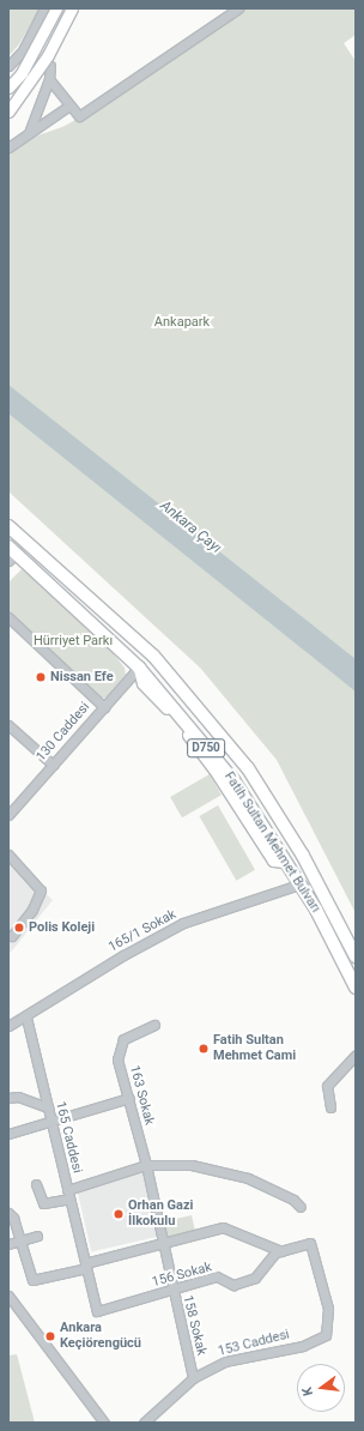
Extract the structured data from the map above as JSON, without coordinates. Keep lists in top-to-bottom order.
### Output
{
  "streets": {
    "highway": ["D750", "Fatih Sultan Mehmet Bulvarı"],
    "street": [
      "130 Caddesi",
      "165/1 Sokak",
      "163 Sokak",
      "165 Caddesi",
      "156 Sokak",
      "158 Sokak",
      "153 Caddesi"
    ]
  },
  "crossings": [
    ["130 Caddesi", "Fatih Sultan Mehmet Bulvarı"],
    ["Fatih Sultan Mehmet Bulvarı", "165/1 Sokak"],
    ["165/1 Sokak", "165 Caddesi"],
    ["163 Sokak", "158 Sokak"],
    ["165 Caddesi", "156 Sokak"],
    ["156 Sokak", "158 Sokak"],
    ["156 Sokak", "153 Caddesi"],
    ["158 Sokak", "153 Caddesi"]
  ],
  "water": ["Ankara Çayı"],
  "parks": ["Ankapark", "Hürriyet Parkı"],
  "places": [
    "Nissan Efe",
    "Polis Koleji",
    "Fatih Sultan Mehmet Cami",
    "Orhan Gazi İlkokulu",
    "Ankara Keçiörengücü"
  ],
  "north": "left"
}
